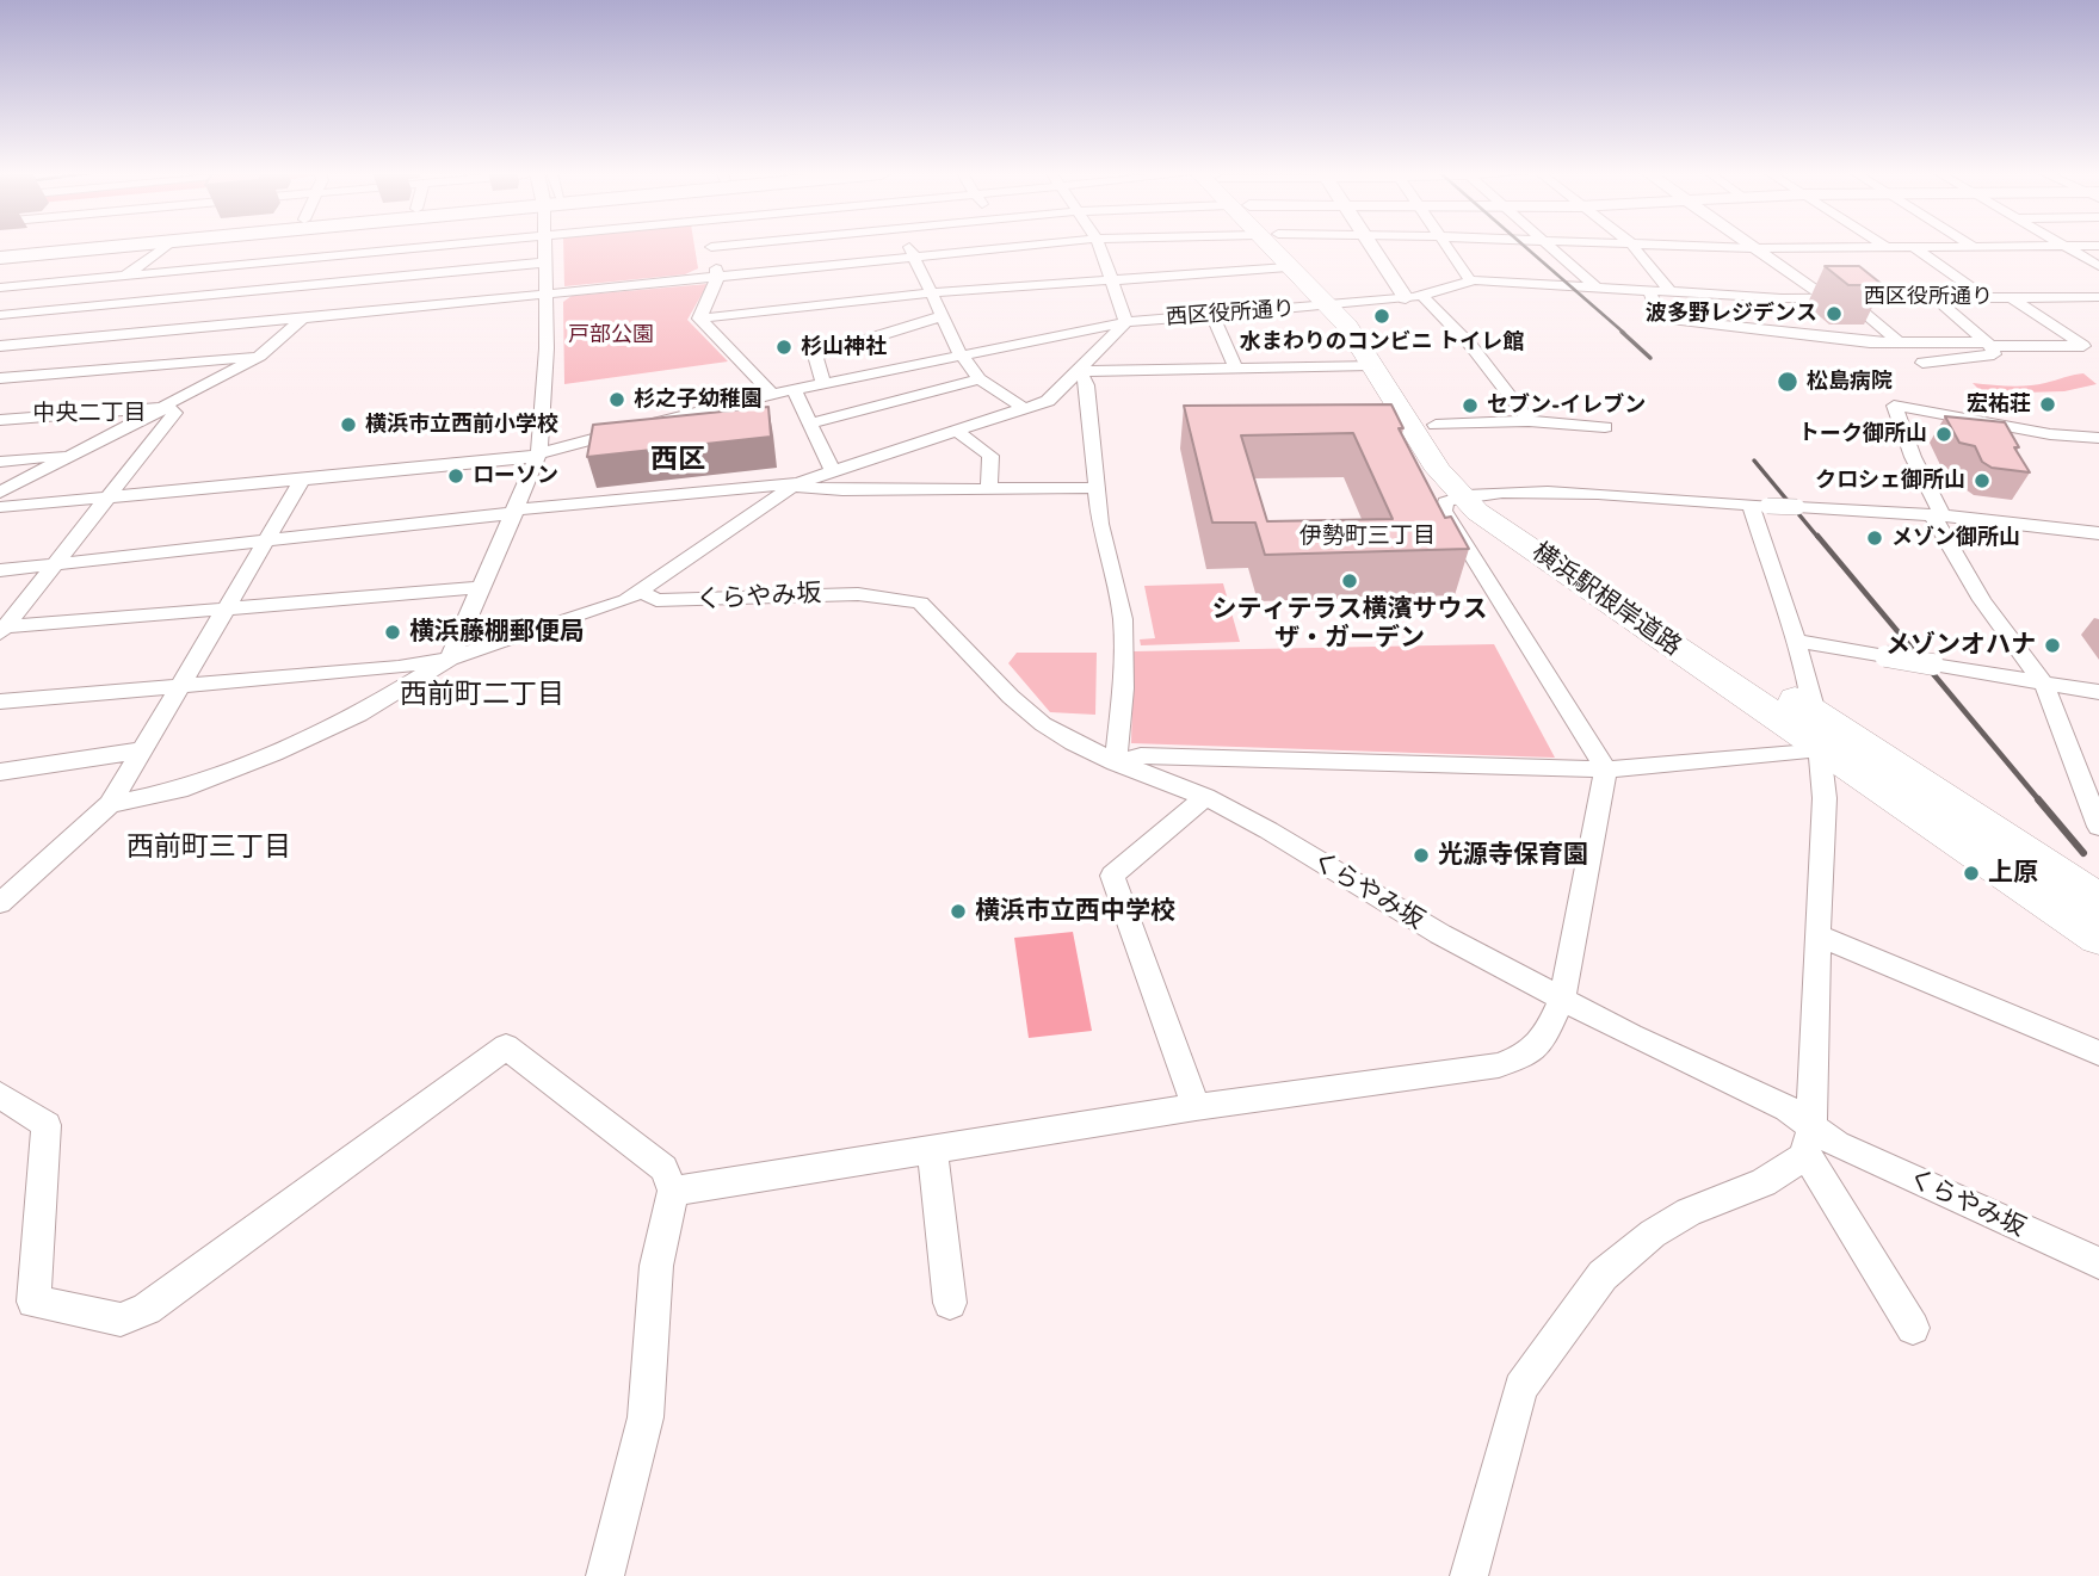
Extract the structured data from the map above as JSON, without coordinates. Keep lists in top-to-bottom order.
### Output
{
  "streets": {
    "main road": ["横浜駅根岸道路"],
    "street": ["西区役所通り", "くらやみ坂"]
  },
  "crossings": [
    ["西区役所通り", "横浜駅根岸道路"]
  ],
  "districts": [
    "中央二丁目",
    "西区",
    "伊勢町三丁目",
    "西前町二丁目",
    "西前町三丁目"
  ],
  "parks": ["戸部公園"],
  "places": [
    "波多野レジデンス",
    "水まわりのコンビニ トイレ館",
    "杉山神社",
    "松島病院",
    "杉之子幼稚園",
    "宏祐荘",
    "セブン-イレブン",
    "横浜市立西前小学校",
    "トーク御所山",
    "ローソン",
    "クロシェ御所山",
    "メゾン御所山",
    "シティテラス横濱サウス ザ・ガーデン",
    "横浜藤棚郵便局",
    "メゾンオハナ",
    "光源寺保育園",
    "上原",
    "横浜市立西中学校"
  ]
}
